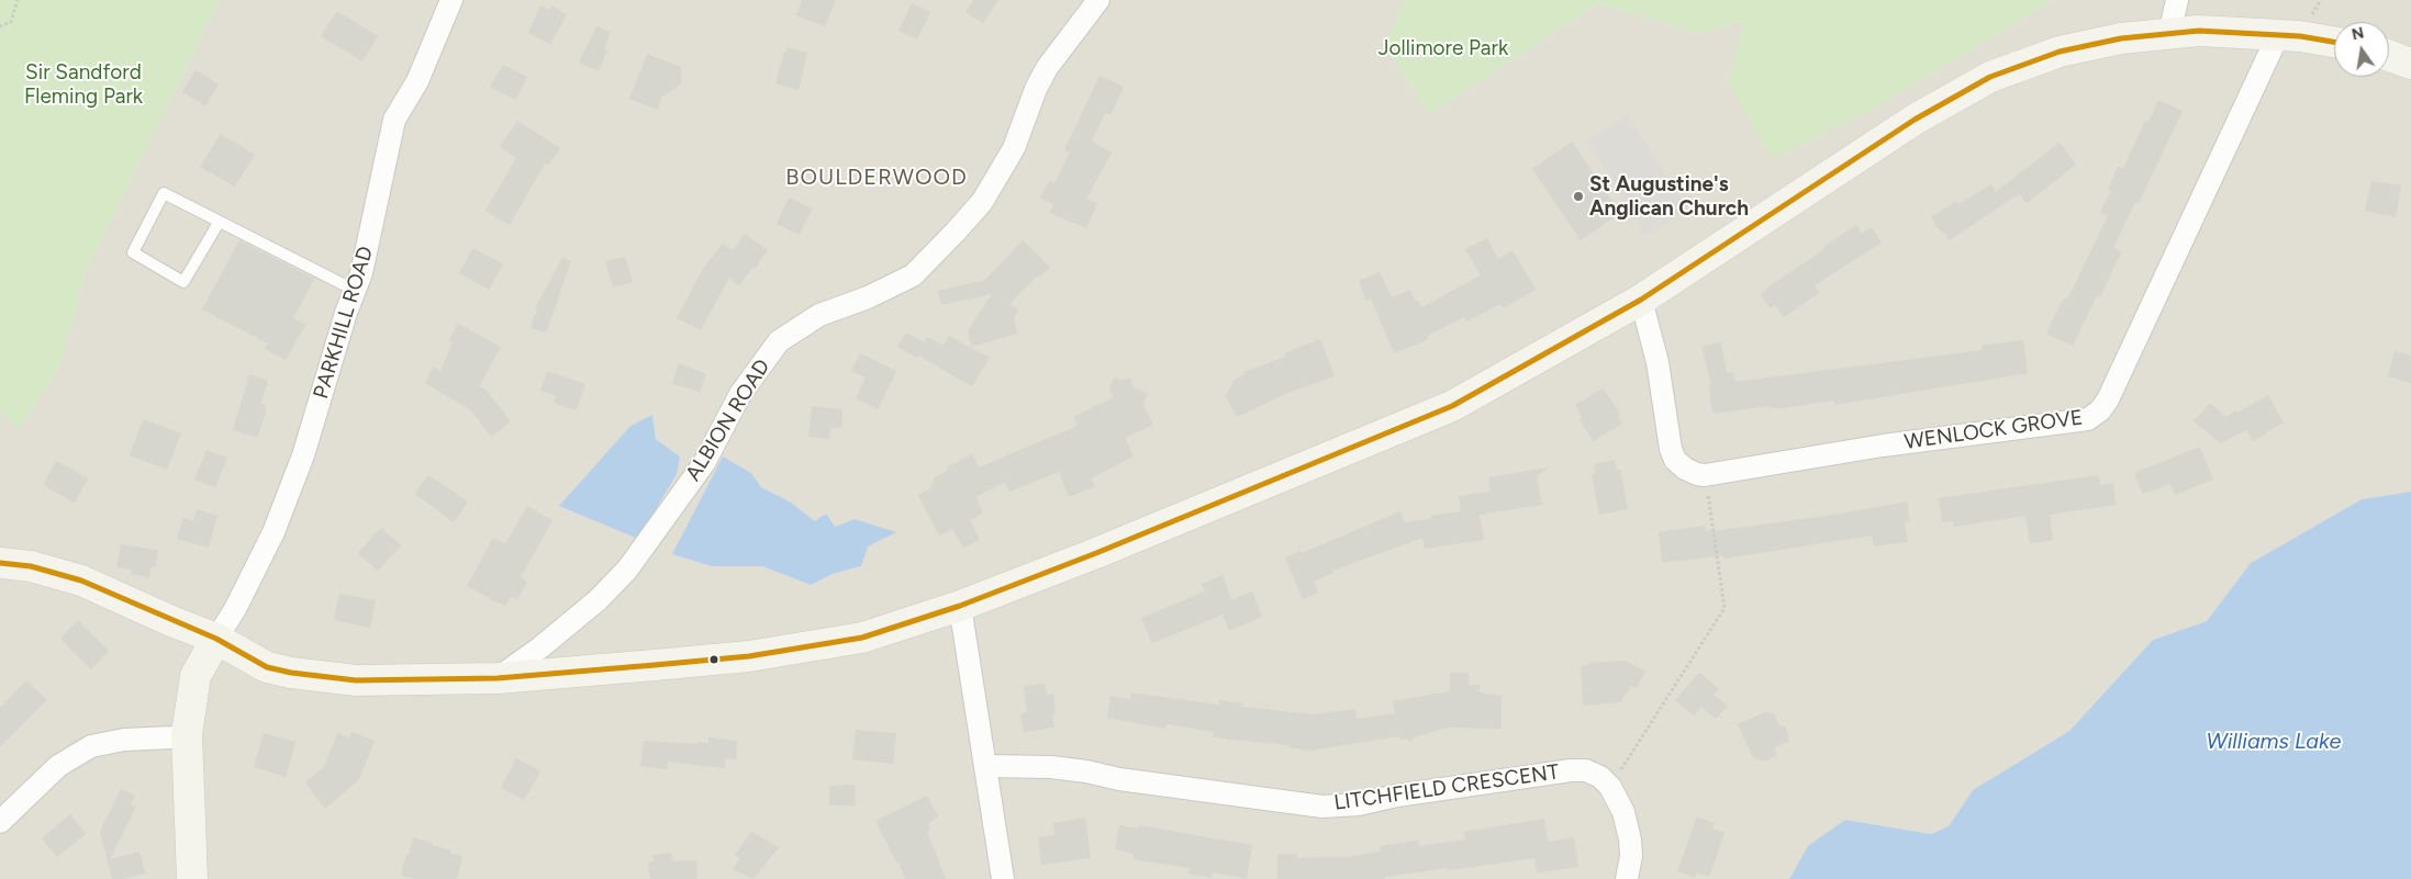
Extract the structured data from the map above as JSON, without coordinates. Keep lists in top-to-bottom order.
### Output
{
  "streets": {
    "street": [
      "PARKHILL ROAD",
      "ALBION ROAD",
      "WENLOCK GROVE",
      "LITCHFIELD CRESCENT"
    ]
  },
  "districts": ["BOULDERWOOD"],
  "water": ["Williams Lake"],
  "parks": ["Jollimore Park", "Sir Sandford Fleming Park"],
  "places": ["St Augustine's Anglican Church"],
  "north": "top"
}
